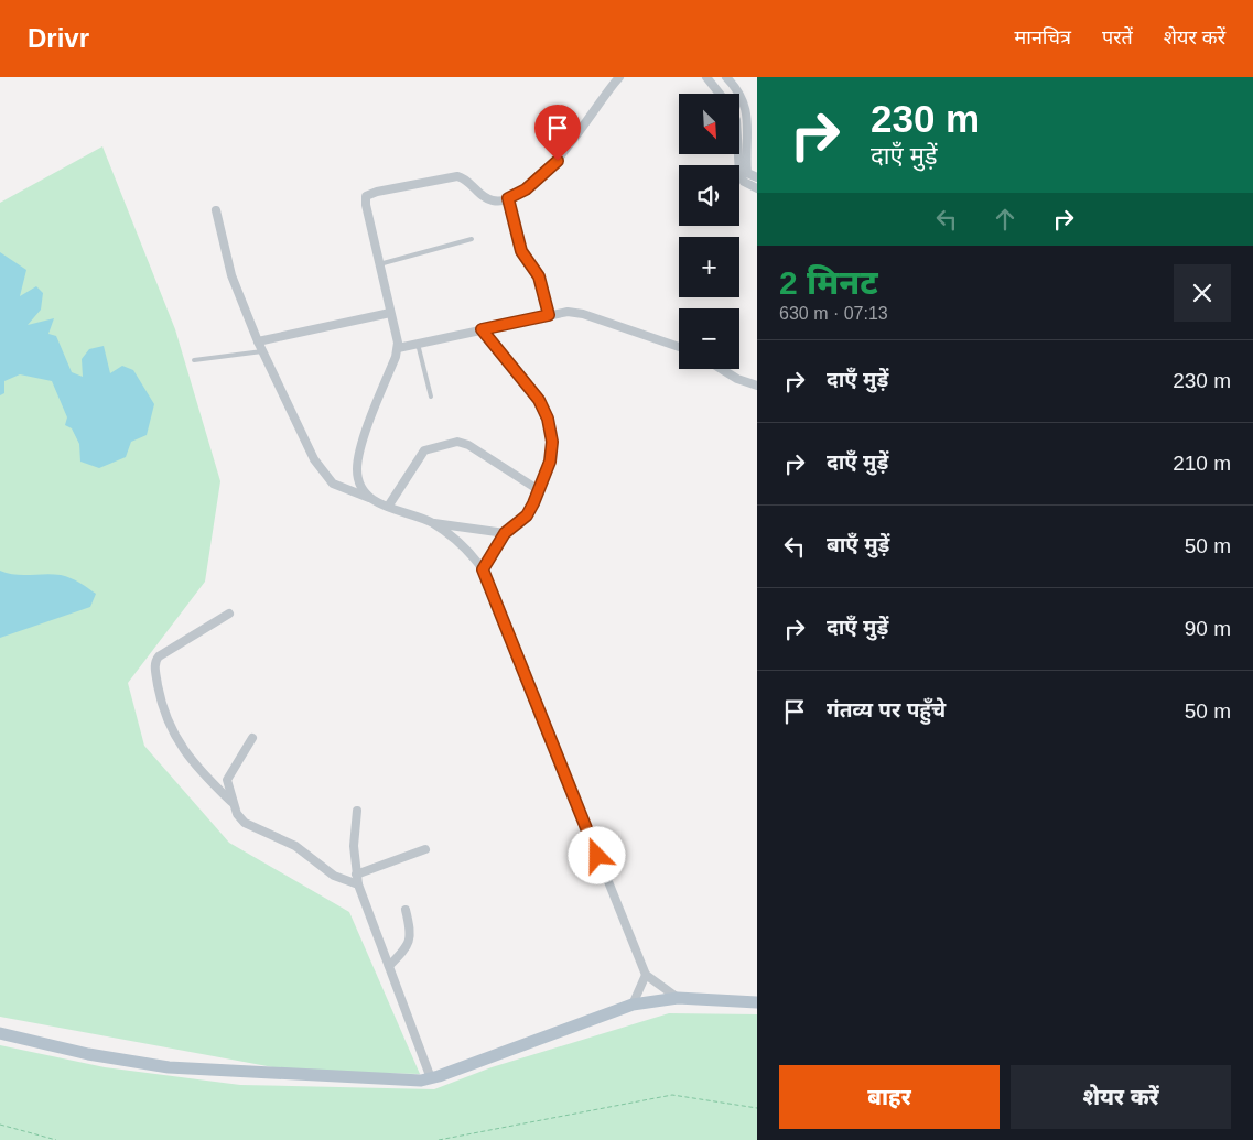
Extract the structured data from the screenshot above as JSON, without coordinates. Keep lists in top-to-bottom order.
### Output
{
  "north": "bottom right",
  "page": {
    "header": "Drivr",
    "nav": ["मानचित्र", "परतें", "शेयर करें"],
    "turn": ["230 m", "दाएँ मुड़ें"],
    "map_buttons": ["+", "−"],
    "heading": ["2 मिनट", "630 m · 07:13"],
    "list": [
      {
        "name": "दाएँ मुड़ें",
        "value": "230 m"
      },
      {
        "name": "दाएँ मुड़ें",
        "value": "210 m"
      },
      {
        "name": "बाएँ मुड़ें",
        "value": "50 m"
      },
      {
        "name": "दाएँ मुड़ें",
        "value": "90 m"
      },
      {
        "name": "गंतव्य पर पहुँचे",
        "value": "50 m"
      }
    ],
    "buttons": ["बाहर", "शेयर करें"]
  }
}
